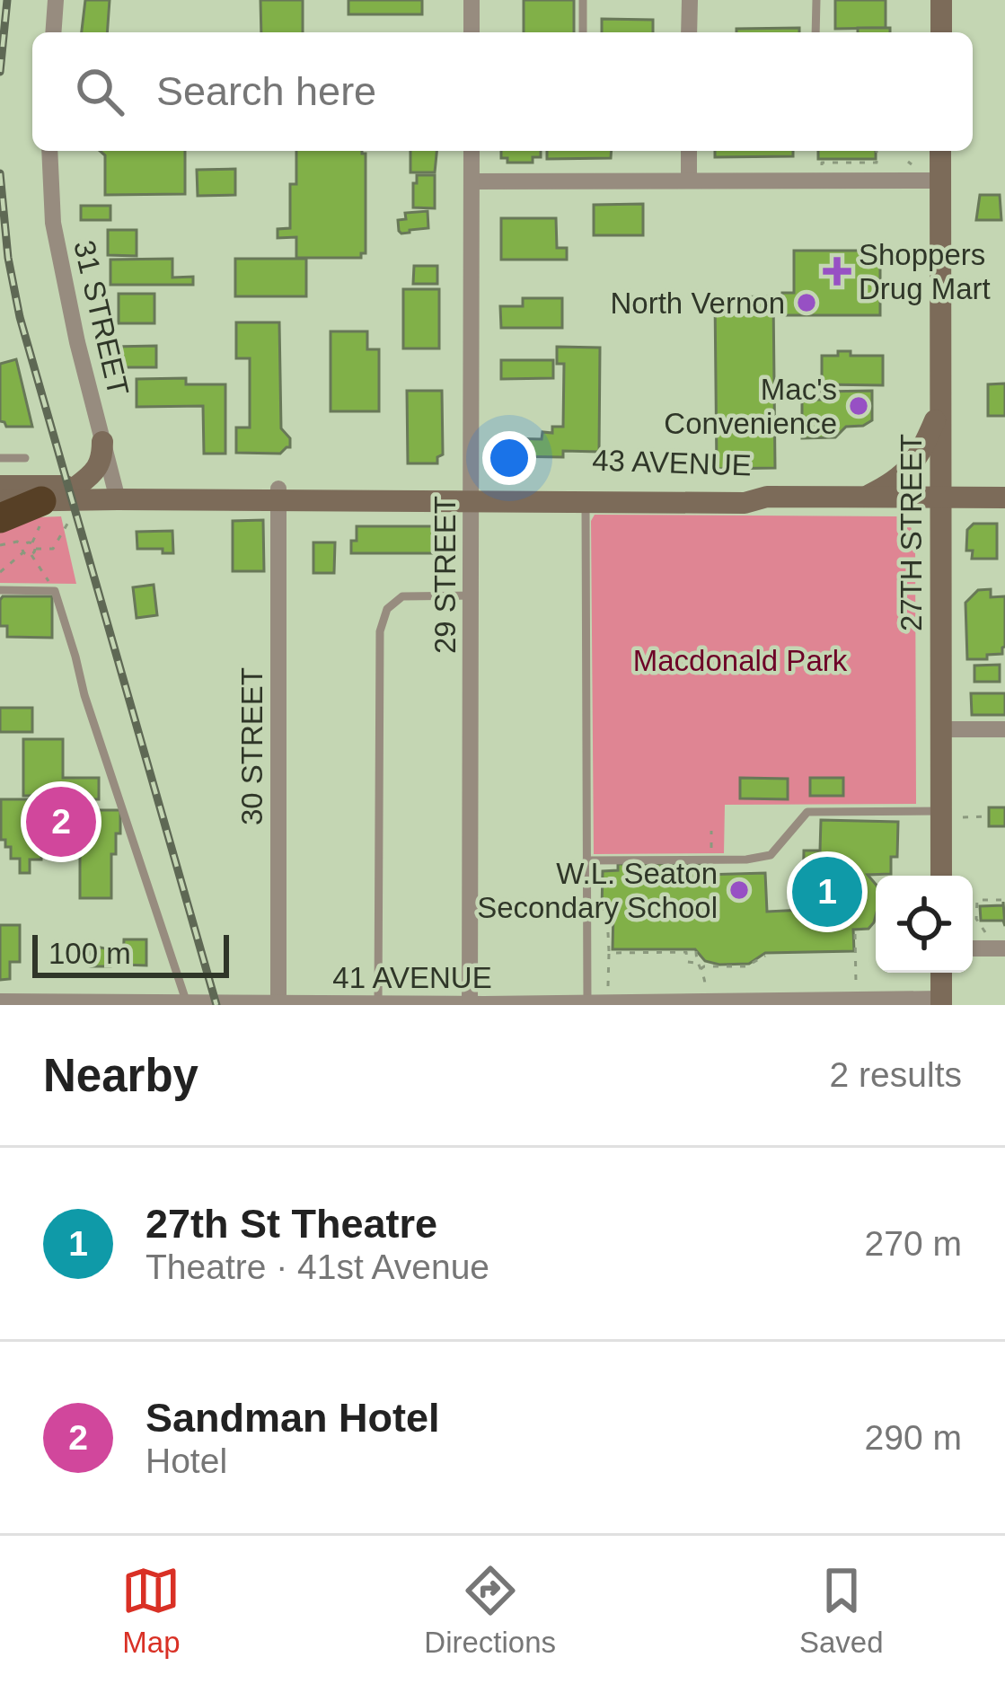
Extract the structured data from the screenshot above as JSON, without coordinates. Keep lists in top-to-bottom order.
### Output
{
  "streets": {
    "street": [
      "31 STREET",
      "43 AVENUE",
      "27TH STREET",
      "29 STREET",
      "30 STREET",
      "41 AVENUE"
    ]
  },
  "crossings": [
    ["31 STREET", "43 AVENUE"],
    ["43 AVENUE", "29 STREET"],
    ["43 AVENUE", "30 STREET"],
    ["29 STREET", "41 AVENUE"],
    ["30 STREET", "41 AVENUE"]
  ],
  "parks": ["Macdonald Park"],
  "places": {
    "health": ["Shoppers Drug Mart"],
    "other": ["North Vernon", "Mac's Convenience", "W.L. Seaton Secondary School"]
  },
  "scale_bar": "100 m",
  "page": {
    "search": "Search here",
    "pins": ["2", "1"],
    "scale": "100 m",
    "heading": ["Nearby", "2 results"],
    "list": [
      {
        "mark": "1",
        "name": "27th St Theatre",
        "note": "Theatre · 41st Avenue",
        "value": "270 m"
      },
      {
        "mark": "2",
        "name": "Sandman Hotel",
        "note": "Hotel",
        "value": "290 m"
      }
    ],
    "nav": ["Map", "Directions", "Saved"]
  }
}
